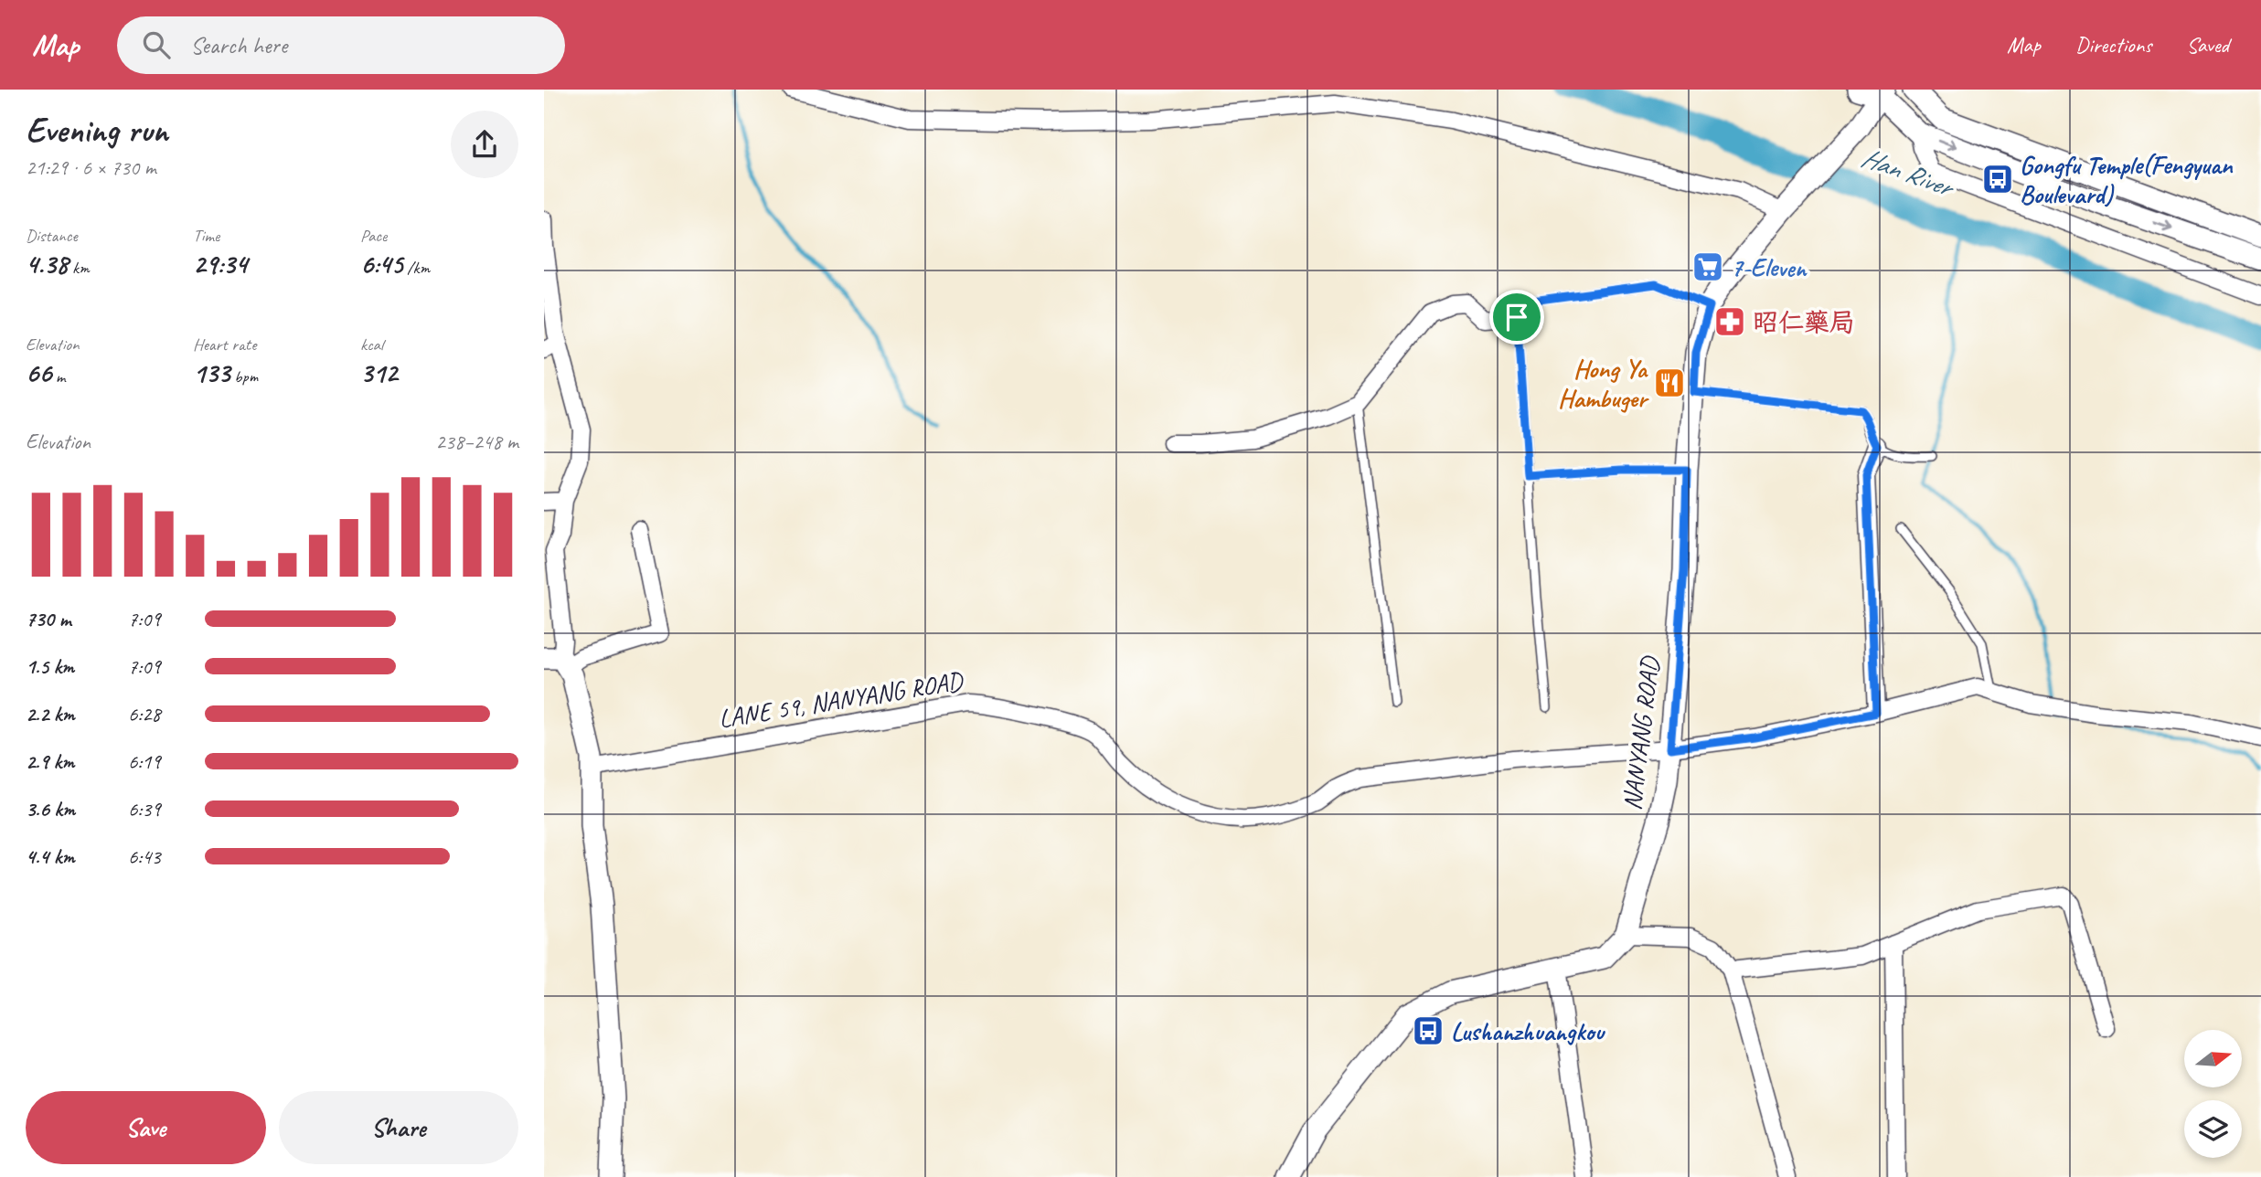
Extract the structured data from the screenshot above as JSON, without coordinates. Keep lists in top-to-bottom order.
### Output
{
  "streets": {
    "street": ["LANE 59, NANYANG ROAD", "NANYANG ROAD"]
  },
  "crossings": [
    ["LANE 59, NANYANG ROAD", "NANYANG ROAD"]
  ],
  "water": ["Han River"],
  "places": {
    "bus stop": ["Gongfu Temple(Fengyuan Boulevard)", "Lushanzhuangkou"],
    "supermarket": ["7-Eleven"],
    "pharmacy": ["昭仁藥局"],
    "restaurant": ["Hong Ya Hambuger"]
  },
  "north": "right",
  "page": {
    "header": "Map",
    "search": "Search here",
    "nav": ["Map", "Directions", "Saved"],
    "heading": ["Evening run", "21:29 · 6 × 730 m"],
    "stats": [
      ["Distance", "4.38 km"],
      ["Time", "29:34"],
      ["Pace", "6:45 /km"],
      ["Elevation", "66 m"],
      ["Heart rate", "133 bpm"],
      ["kcal", "312"]
    ],
    "chart": ["Elevation", "238–248 m"],
    "list": [
      {
        "name": "730 m",
        "note": "7:09"
      },
      {
        "name": "1.5 km",
        "note": "7:09"
      },
      {
        "name": "2.2 km",
        "note": "6:28"
      },
      {
        "name": "2.9 km",
        "note": "6:19"
      },
      {
        "name": "3.6 km",
        "note": "6:39"
      },
      {
        "name": "4.4 km",
        "note": "6:43"
      }
    ],
    "buttons": ["Save", "Share"]
  }
}
